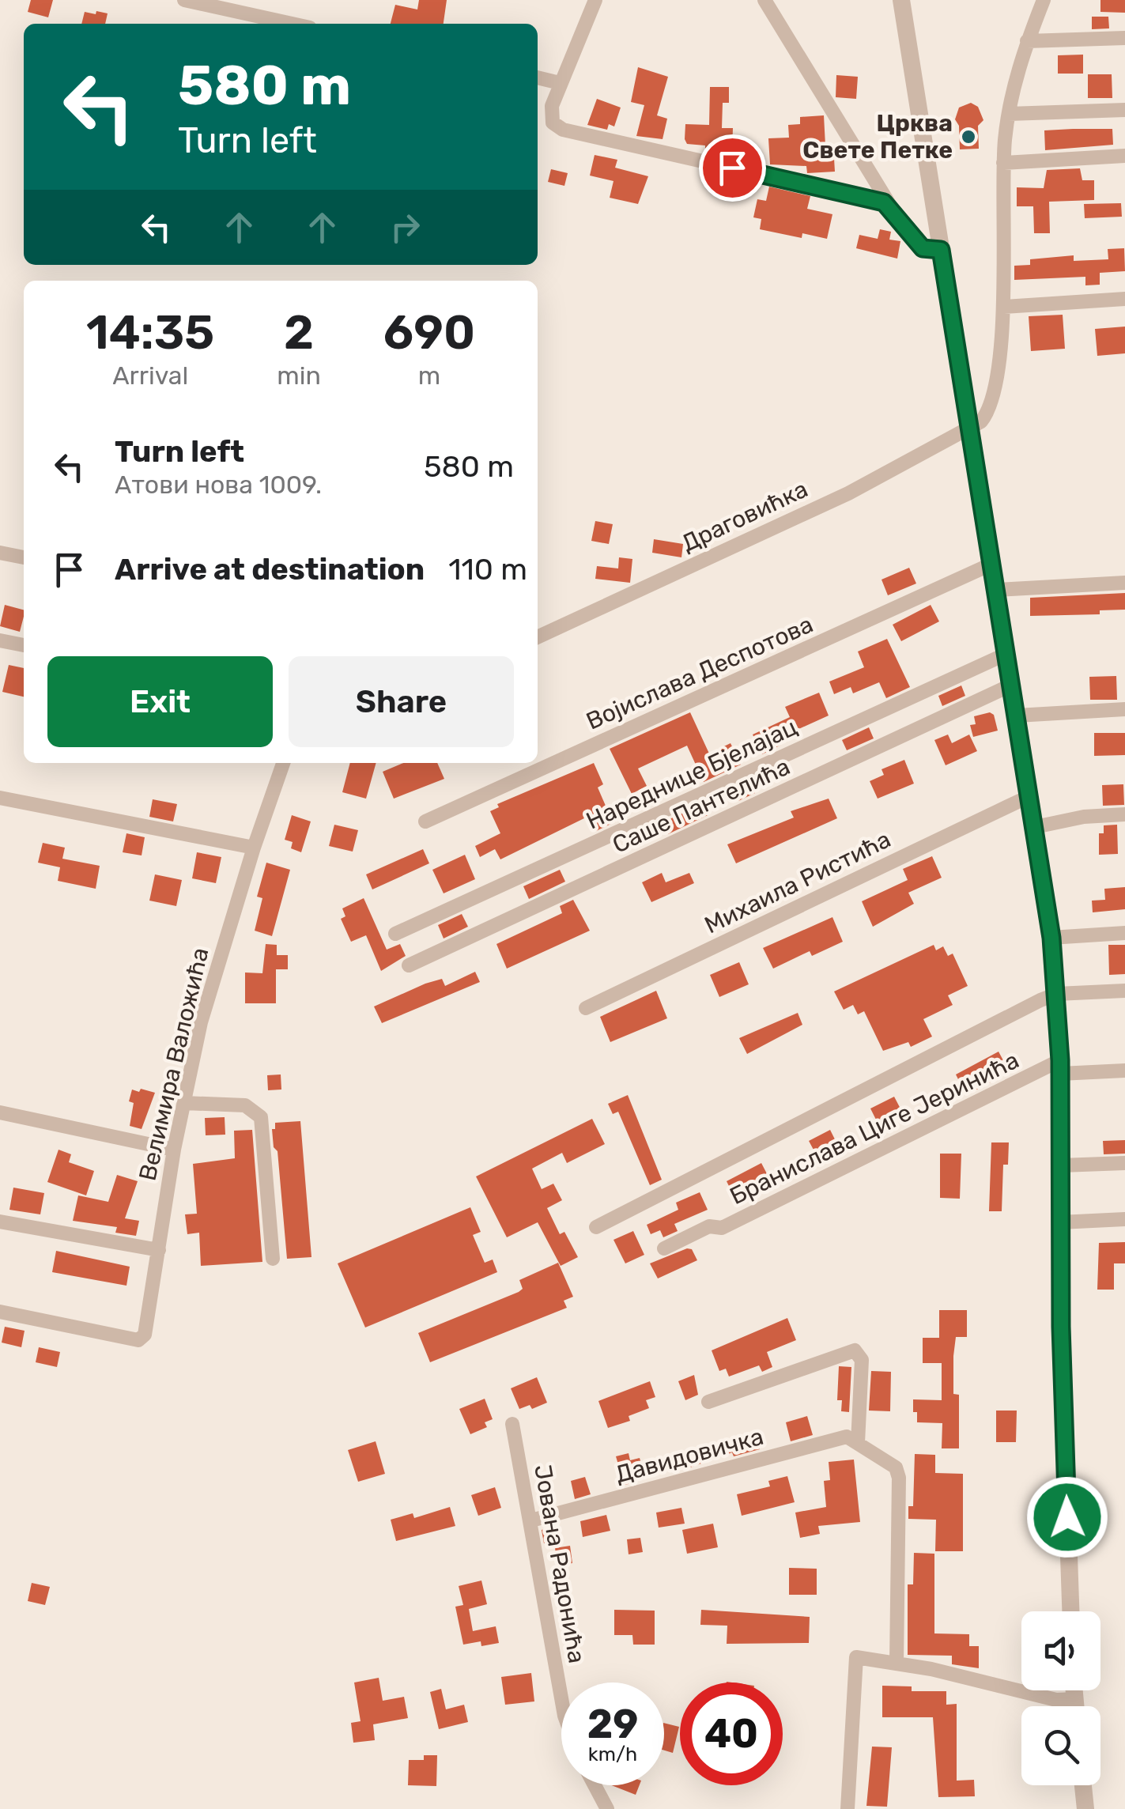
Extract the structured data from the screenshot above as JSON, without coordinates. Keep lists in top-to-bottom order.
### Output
{
  "streets": {
    "street": [
      "Драговићка",
      "Војислава Деспотова",
      "Нареднице Бјелајац",
      "Саше Пантелића",
      "Михаила Ристића",
      "Велимира Валожића",
      "Бранислава Циге Јеринића",
      "Давидовичка",
      "Јована Радонића"
    ]
  },
  "crossings": [
    ["Давидовичка", "Јована Радонића"]
  ],
  "places": ["Црква Свете Петке"],
  "page": {
    "turn": ["580 m", "Turn left"],
    "eta": [
      "14:35",
      "Arrival",
      "2",
      "min",
      "690",
      "m"
    ],
    "list": [
      {
        "name": "Turn left",
        "note": "Атови нова 1009.",
        "value": "580 m"
      },
      {
        "name": "Arrive at destination",
        "value": "110 m"
      }
    ],
    "buttons": ["Exit", "Share"],
    "speed": "29 km/h",
    "limit": "40"
  }
}
